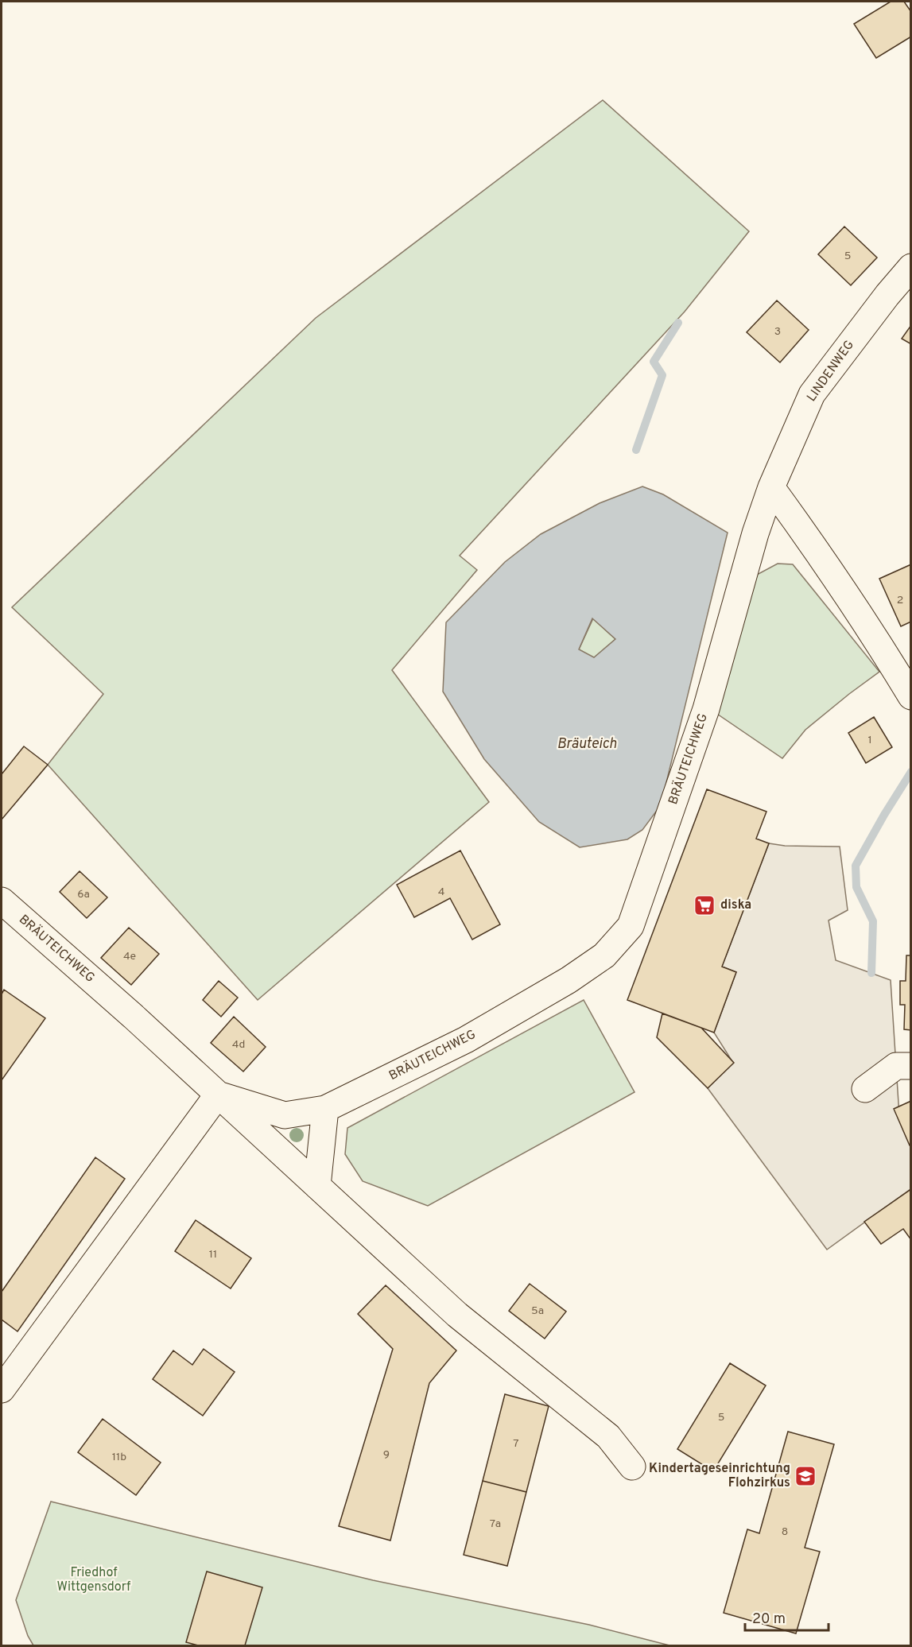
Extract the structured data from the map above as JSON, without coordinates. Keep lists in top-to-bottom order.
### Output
{
  "streets": {
    "street": ["LINDENWEG", "BRÄUTEICHWEG"]
  },
  "crossings": [
    ["LINDENWEG", "BRÄUTEICHWEG"]
  ],
  "water": ["Bräuteich"],
  "parks": ["Friedhof Wittgensdorf"],
  "places": {
    "supermarket": ["diska"],
    "school or university": ["Kindertageseinrichtung Flohzirkus"]
  },
  "house_numbers": [
    "5",
    "3",
    "2",
    "1",
    "4",
    "6a",
    "4e",
    "4d",
    "11",
    "5a",
    "5",
    "7",
    "9",
    "11b",
    "7a",
    "8"
  ],
  "scale_bar": "20 m"
}
